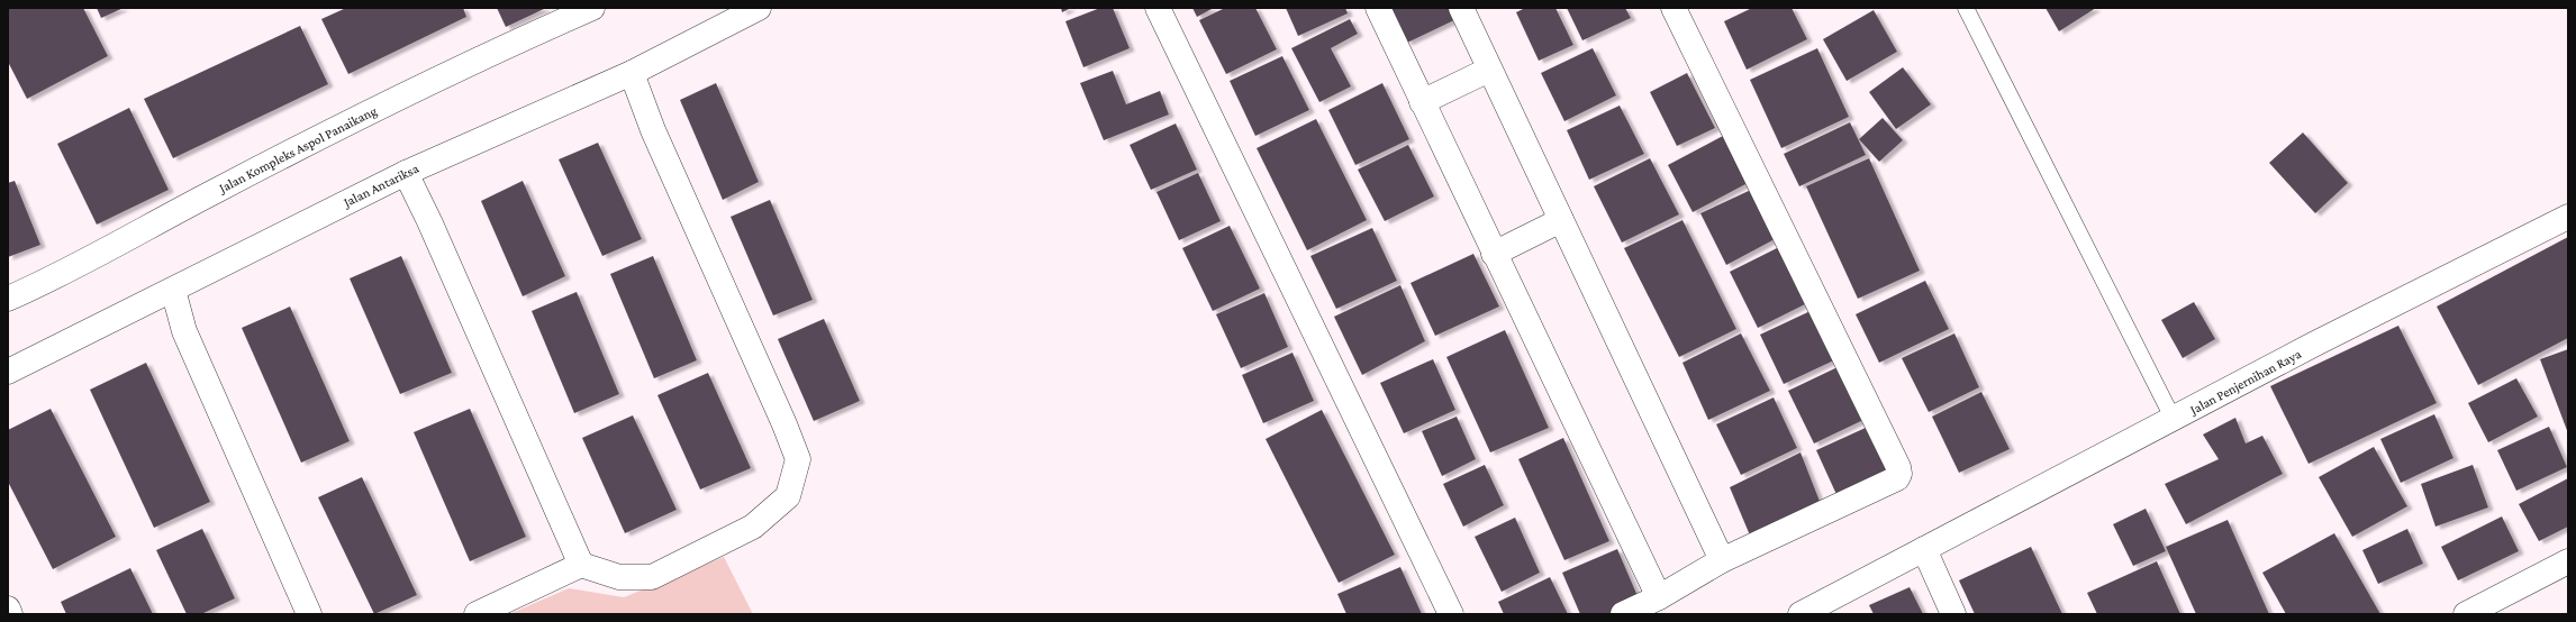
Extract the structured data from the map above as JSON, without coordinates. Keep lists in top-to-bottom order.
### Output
{
  "streets": {
    "street": ["Jalan Kompleks Aspol Panaikang", "Jalan Antariksa", "Jalan Penjernihan Raya"]
  }
}
